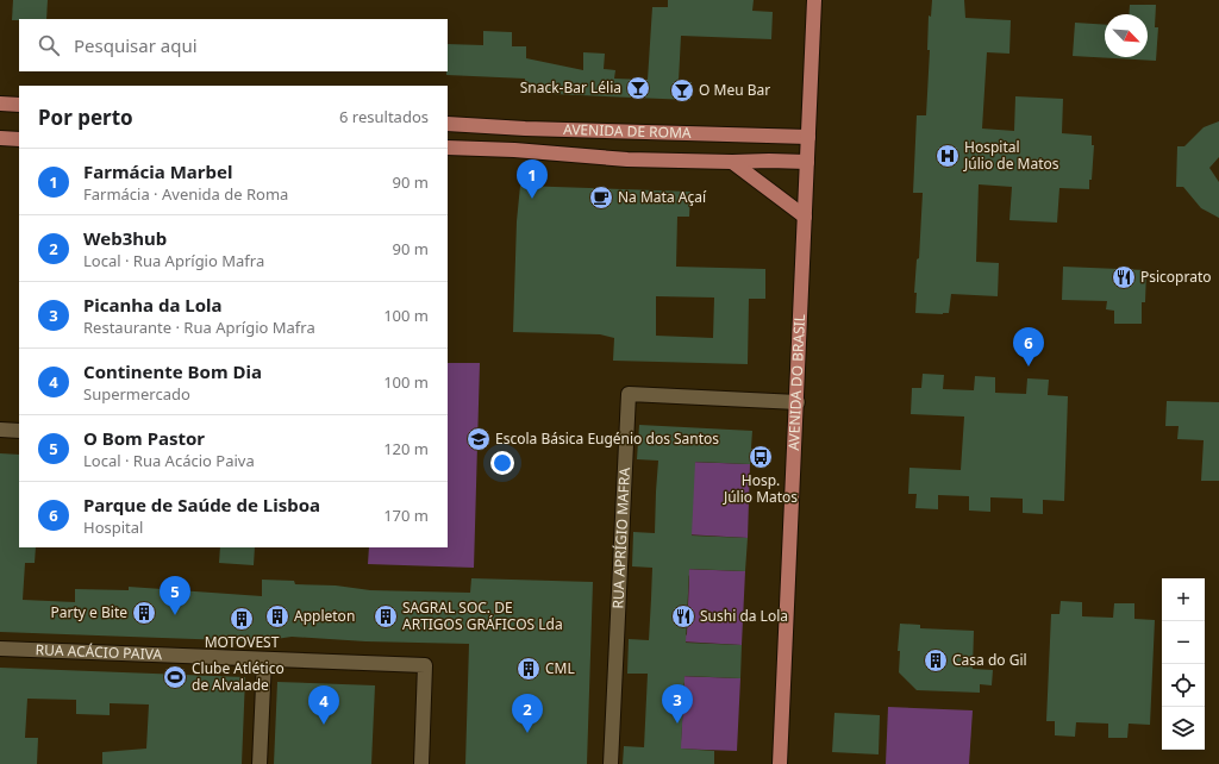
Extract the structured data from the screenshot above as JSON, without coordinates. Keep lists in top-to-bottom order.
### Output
{
  "streets": {
    "main road": ["AVENIDA DE ROMA", "AVENIDA DO BRASIL"],
    "street": ["RUA APRÍGIO MAFRA", "RUA ACÁCIO PAIVA"]
  },
  "crossings": [
    ["AVENIDA DE ROMA", "AVENIDA DO BRASIL"],
    ["AVENIDA DO BRASIL", "RUA APRÍGIO MAFRA"]
  ],
  "places": {
    "bar": ["Snack-Bar Lélia", "O Meu Bar"],
    "hospital": ["Hospital Júlio de Matos"],
    "cafe": ["Na Mata Açaí"],
    "restaurant": ["Psicoprato", "Sushi da Lola"],
    "school or university": ["Escola Básica Eugénio dos Santos"],
    "bus stop": ["Hosp. Júlio Matos"],
    "building": [
      "Party e Bite",
      "Appleton",
      "SAGRAL SOC. DE ARTIGOS GRÁFICOS Lda",
      "MOTOVEST",
      "Casa do Gil",
      "CML"
    ],
    "sports": ["Clube Atlético de Alvalade"]
  },
  "north": "bottom right",
  "page": {
    "search": "Pesquisar aqui",
    "heading": ["Por perto", "6 resultados"],
    "list": [
      {
        "mark": "1",
        "name": "Farmácia Marbel",
        "note": "Farmácia · Avenida de Roma",
        "value": "90 m"
      },
      {
        "mark": "2",
        "name": "Web3hub",
        "note": "Local · Rua Aprígio Mafra",
        "value": "90 m"
      },
      {
        "mark": "3",
        "name": "Picanha da Lola",
        "note": "Restaurante · Rua Aprígio Mafra",
        "value": "100 m"
      },
      {
        "mark": "4",
        "name": "Continente Bom Dia",
        "note": "Supermercado",
        "value": "100 m"
      },
      {
        "mark": "5",
        "name": "O Bom Pastor",
        "note": "Local · Rua Acácio Paiva",
        "value": "120 m"
      },
      {
        "mark": "6",
        "name": "Parque de Saúde de Lisboa",
        "note": "Hospital",
        "value": "170 m"
      }
    ],
    "pins": [
      "1",
      "6",
      "5",
      "3",
      "4",
      "2"
    ],
    "map_buttons": ["+", "−"]
  }
}
